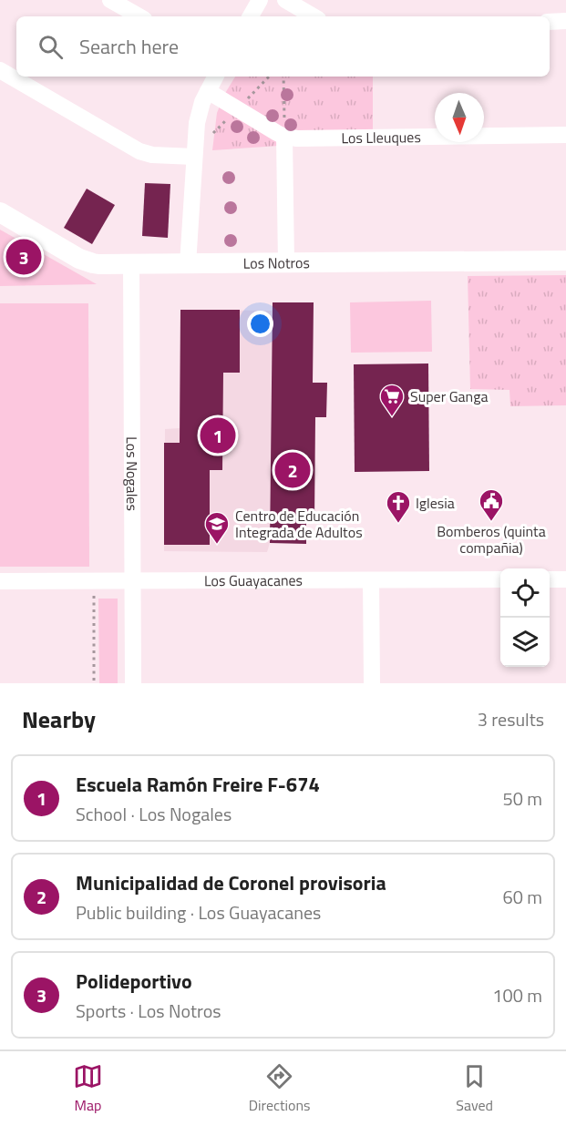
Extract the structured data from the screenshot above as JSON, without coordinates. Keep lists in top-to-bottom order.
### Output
{
  "streets": {
    "street": [
      "Los Lleuques",
      "Los Notros",
      "Los Nogales",
      "Los Guayacanes"
    ]
  },
  "crossings": [
    ["Los Notros", "Los Nogales"],
    ["Los Nogales", "Los Guayacanes"]
  ],
  "places": {
    "supermarket": ["Super Ganga"],
    "public building": ["Bomberos (quinta compañia)"],
    "church": ["Iglesia"],
    "school or university": ["Centro de Educación Integrada de Adultos"]
  },
  "north": "bottom",
  "page": {
    "search": "Search here",
    "pins": ["3", "1", "2"],
    "heading": ["Nearby", "3 results"],
    "list": [
      {
        "mark": "1",
        "name": "Escuela Ramón Freire F-674",
        "note": "School · Los Nogales",
        "value": "50 m"
      },
      {
        "mark": "2",
        "name": "Municipalidad de Coronel provisoria",
        "note": "Public building · Los Guayacanes",
        "value": "60 m"
      },
      {
        "mark": "3",
        "name": "Polideportivo",
        "note": "Sports · Los Notros",
        "value": "100 m"
      }
    ],
    "nav": ["Map", "Directions", "Saved"]
  }
}
